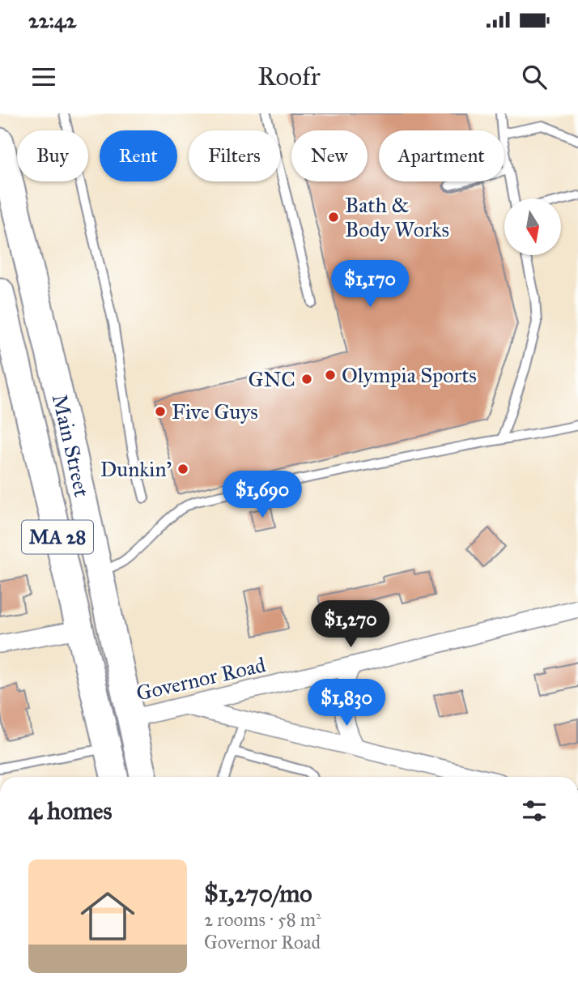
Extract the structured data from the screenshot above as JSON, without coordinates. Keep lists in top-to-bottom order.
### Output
{
  "streets": {
    "main road": ["Main Street", "MA 28"],
    "street": ["Governor Road"]
  },
  "crossings": [
    ["Main Street", "Governor Road"]
  ],
  "places": [
    "Bath & Body Works",
    "Olympia Sports",
    "GNC",
    "Five Guys",
    "Dunkin'"
  ],
  "north": "bottom",
  "page": {
    "status": "22:42",
    "header": "Roofr",
    "chip": [
      "Buy",
      "Rent",
      "Filters",
      "New",
      "Apartment"
    ],
    "price": [
      "$1,170",
      "$1,690",
      "$1,270",
      "$1,830"
    ],
    "heading": "4 homes",
    "list": [
      {
        "name": "$1,270/mo",
        "note": "2 rooms · 58 m² · Governor Road"
      }
    ]
  }
}
